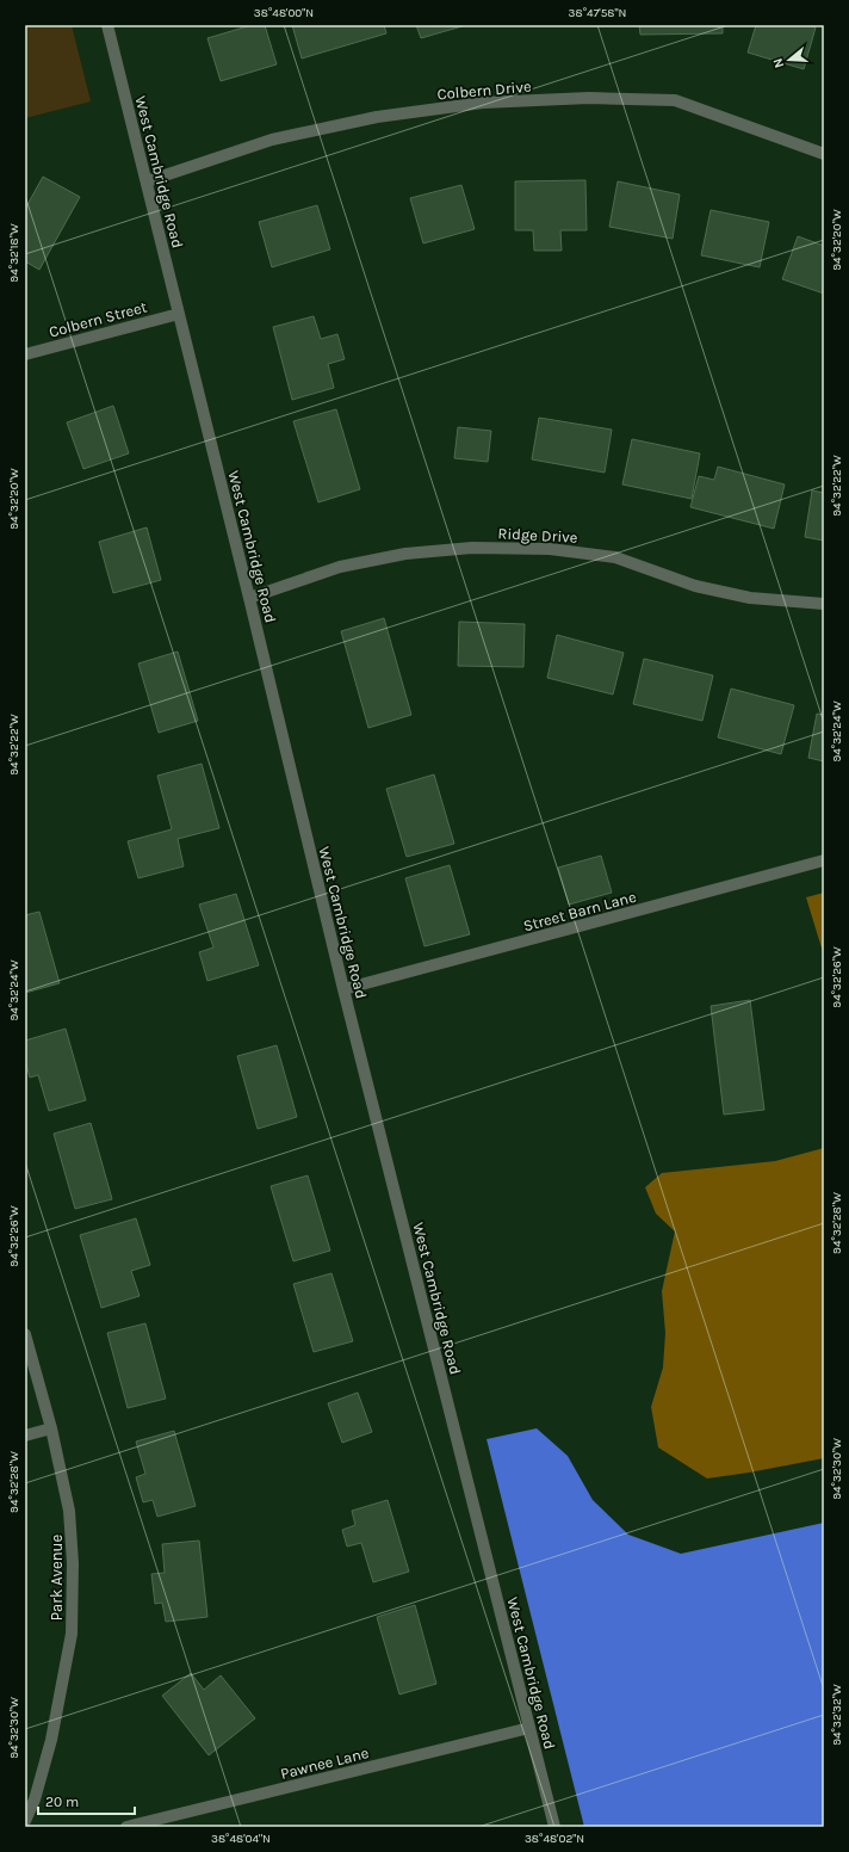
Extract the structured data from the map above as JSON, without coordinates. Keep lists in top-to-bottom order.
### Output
{
  "streets": {
    "street": [
      "Colbern Drive",
      "West Cambridge Road",
      "Colbern Street",
      "Ridge Drive",
      "Street Barn Lane",
      "Park Avenue",
      "Pawnee Lane"
    ]
  },
  "crossings": [
    ["Colbern Drive", "West Cambridge Road"],
    ["West Cambridge Road", "Colbern Street"],
    ["West Cambridge Road", "Ridge Drive"],
    ["West Cambridge Road", "Street Barn Lane"],
    ["West Cambridge Road", "Pawnee Lane"]
  ],
  "scale_bar": "20 m",
  "north": "left",
  "coordinates": [
    "38°48'00\"N",
    "38°47'58\"N",
    "94°32'20\"W",
    "94°32'18\"W",
    "94°32'22\"W",
    "94°32'24\"W",
    "94°32'26\"W",
    "94°32'28\"W",
    "94°32'30\"W",
    "94°32'32\"W",
    "38°48'04\"N",
    "38°48'02\"N"
  ]
}
